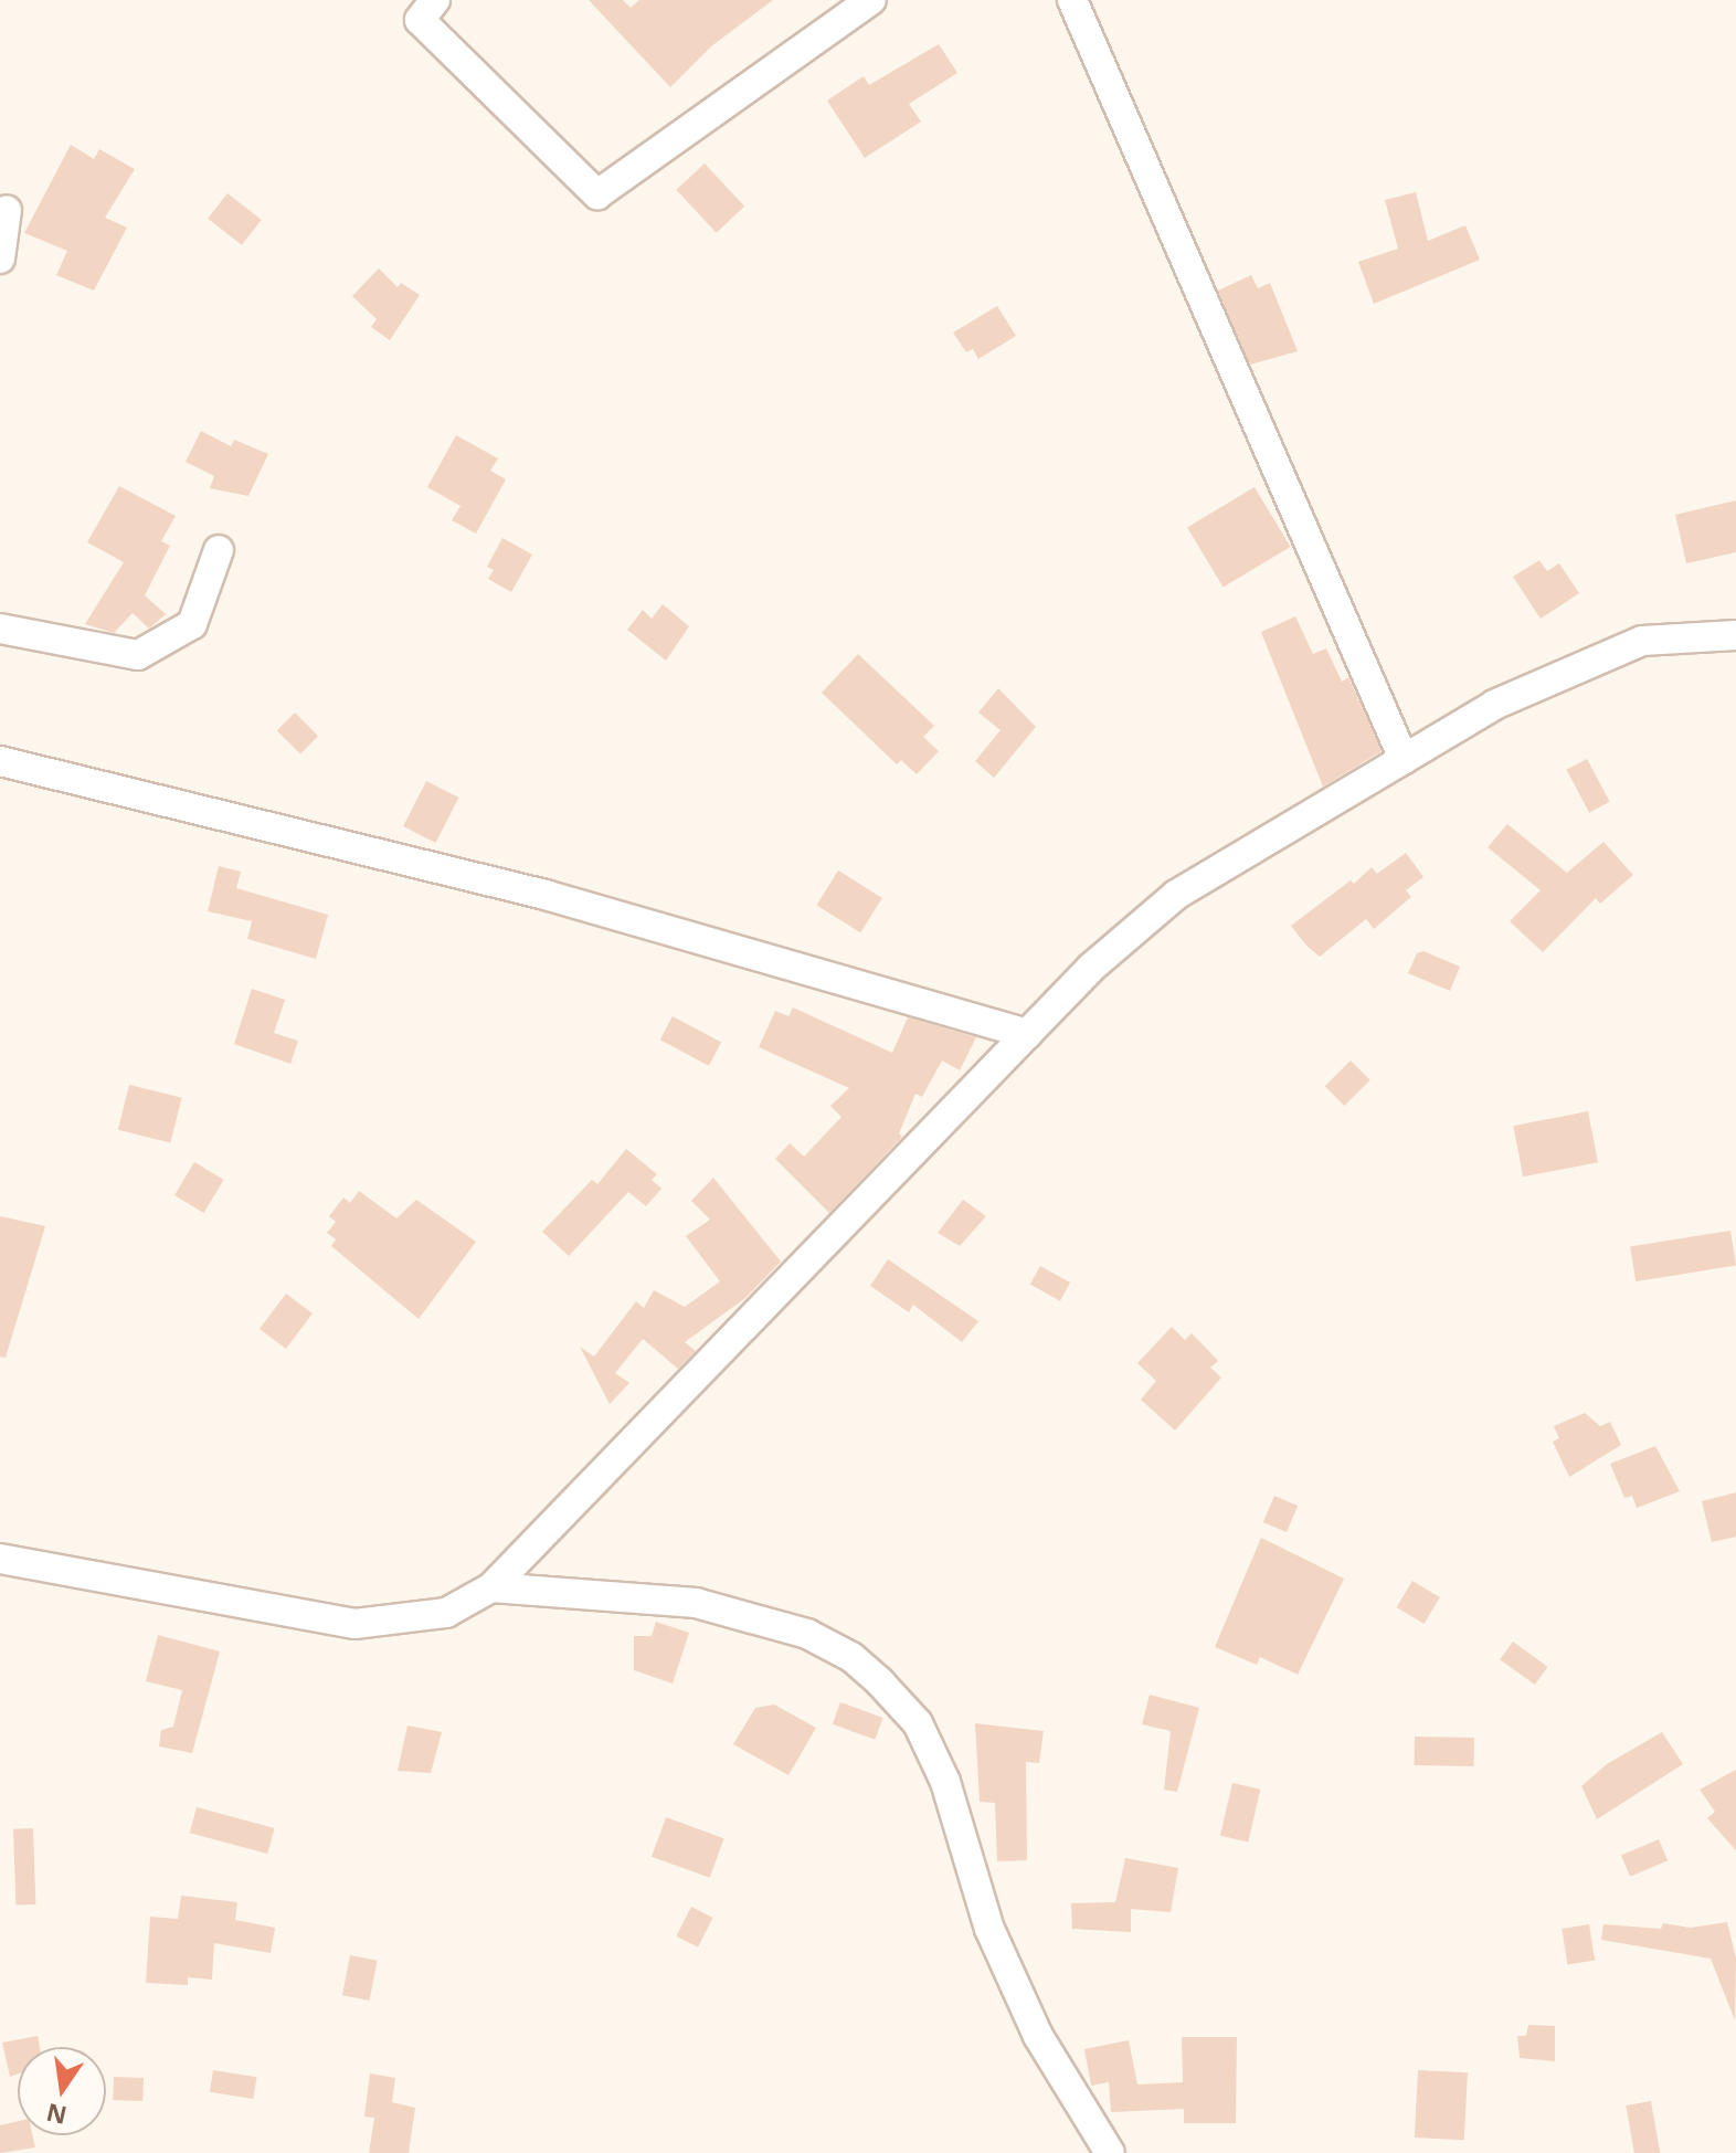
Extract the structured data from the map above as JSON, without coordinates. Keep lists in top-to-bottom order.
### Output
{
  "north": "bottom"
}
